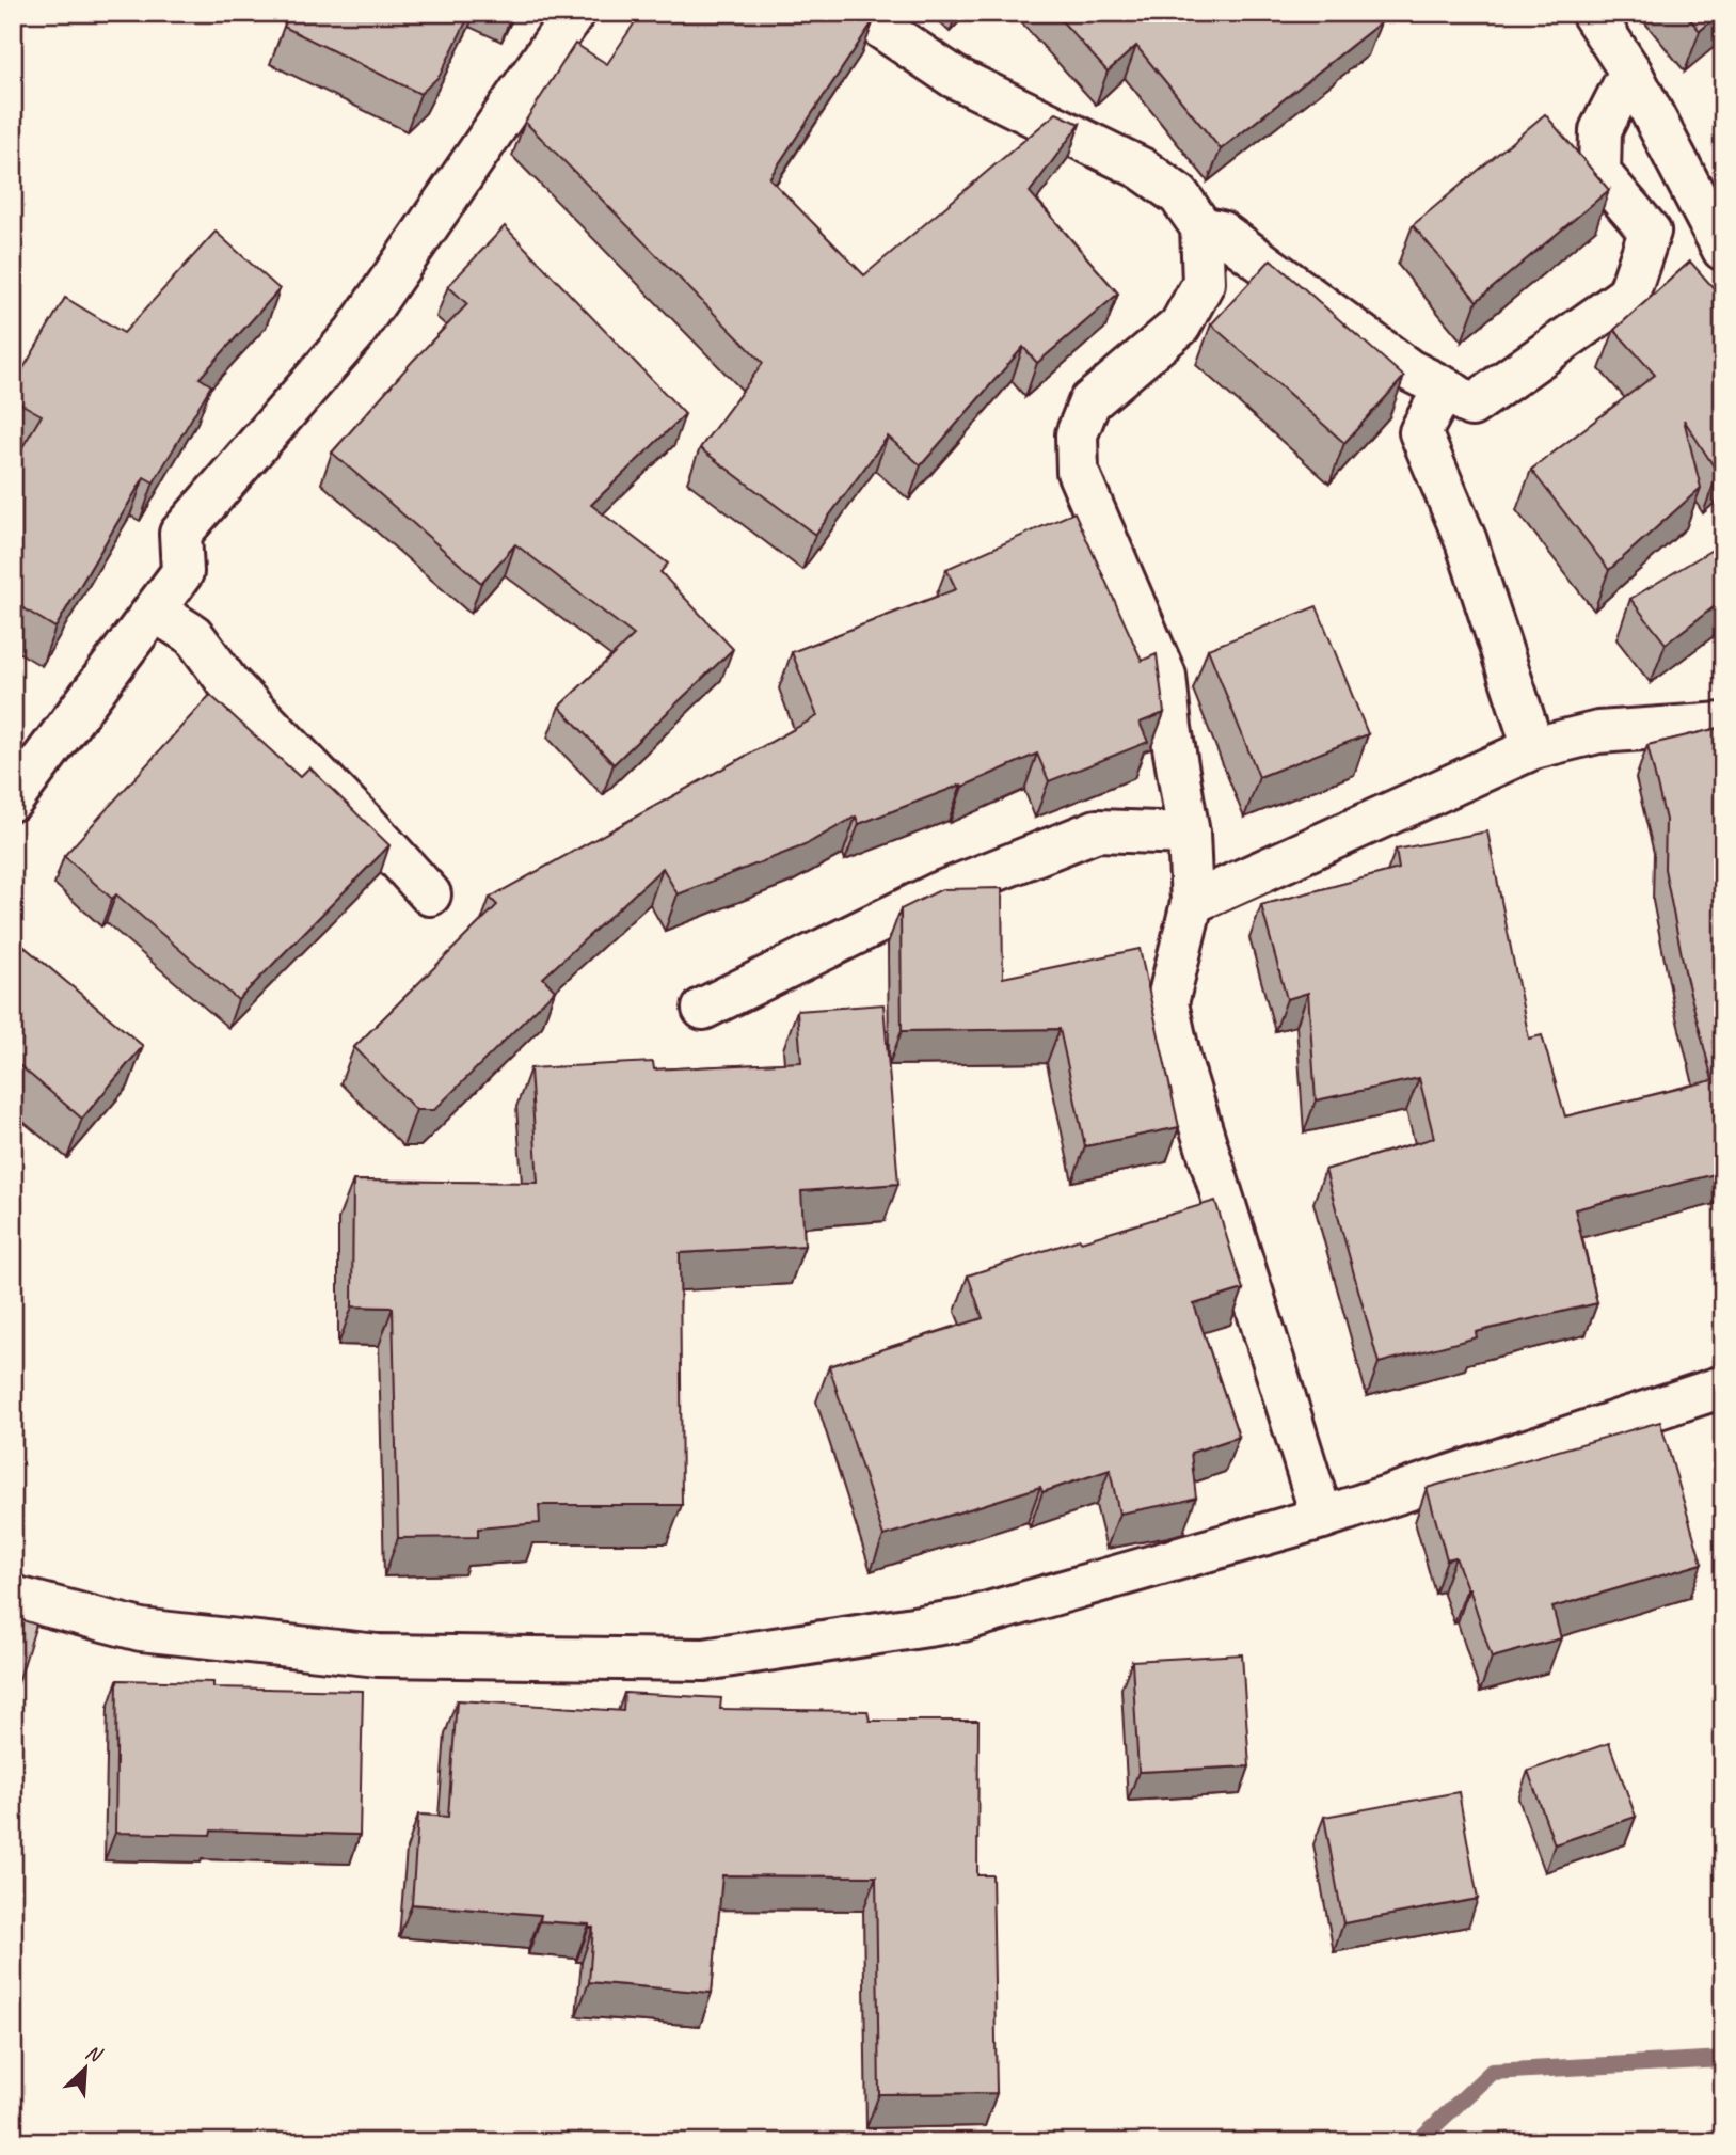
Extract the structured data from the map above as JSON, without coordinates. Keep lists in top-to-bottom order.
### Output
{
  "north": "top right"
}
